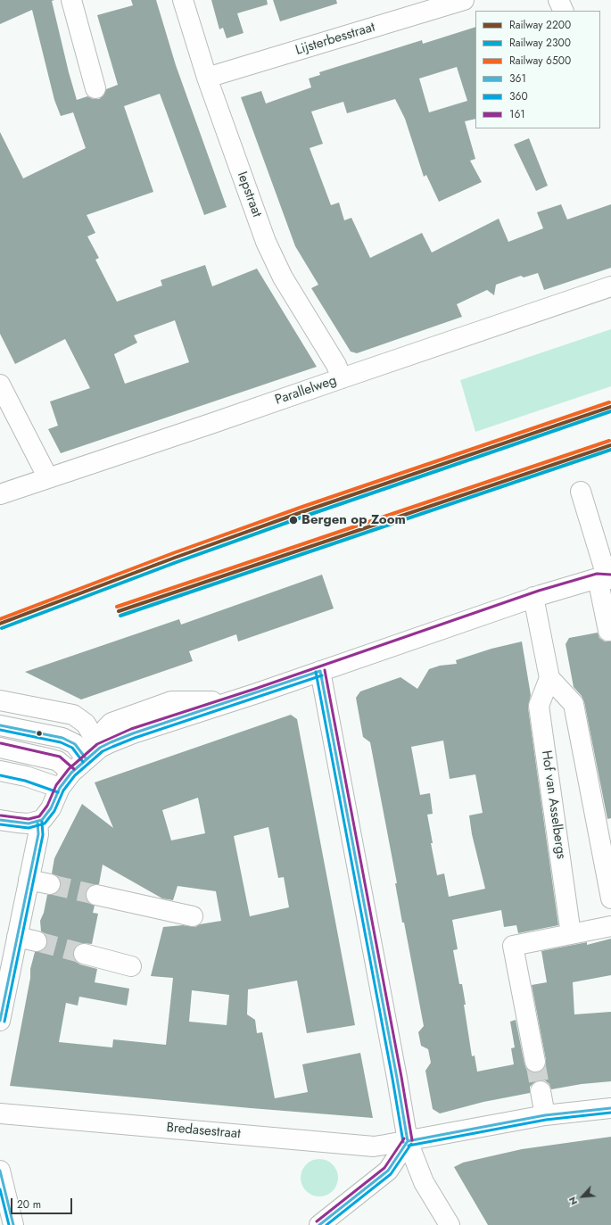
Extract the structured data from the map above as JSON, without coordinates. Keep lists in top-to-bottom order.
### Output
{
  "streets": {
    "street": [
      "Lijsterbesstraat",
      "Iepstraat",
      "Parallelweg",
      "Hof van Asselbergs",
      "Bredasestraat"
    ]
  },
  "crossings": [
    ["Lijsterbesstraat", "Iepstraat"],
    ["Iepstraat", "Parallelweg"]
  ],
  "places": ["Bergen op Zoom"],
  "lines": [
    "rail line 6500",
    "rail line 2200",
    "rail line 2300",
    "transit line 161",
    "transit line 361",
    "transit line 360"
  ],
  "legend": [
    "Railway 2200",
    "Railway 2300",
    "Railway 6500",
    "361",
    "360",
    "161"
  ],
  "scale_bar": "20 m",
  "north": "bottom left"
}
